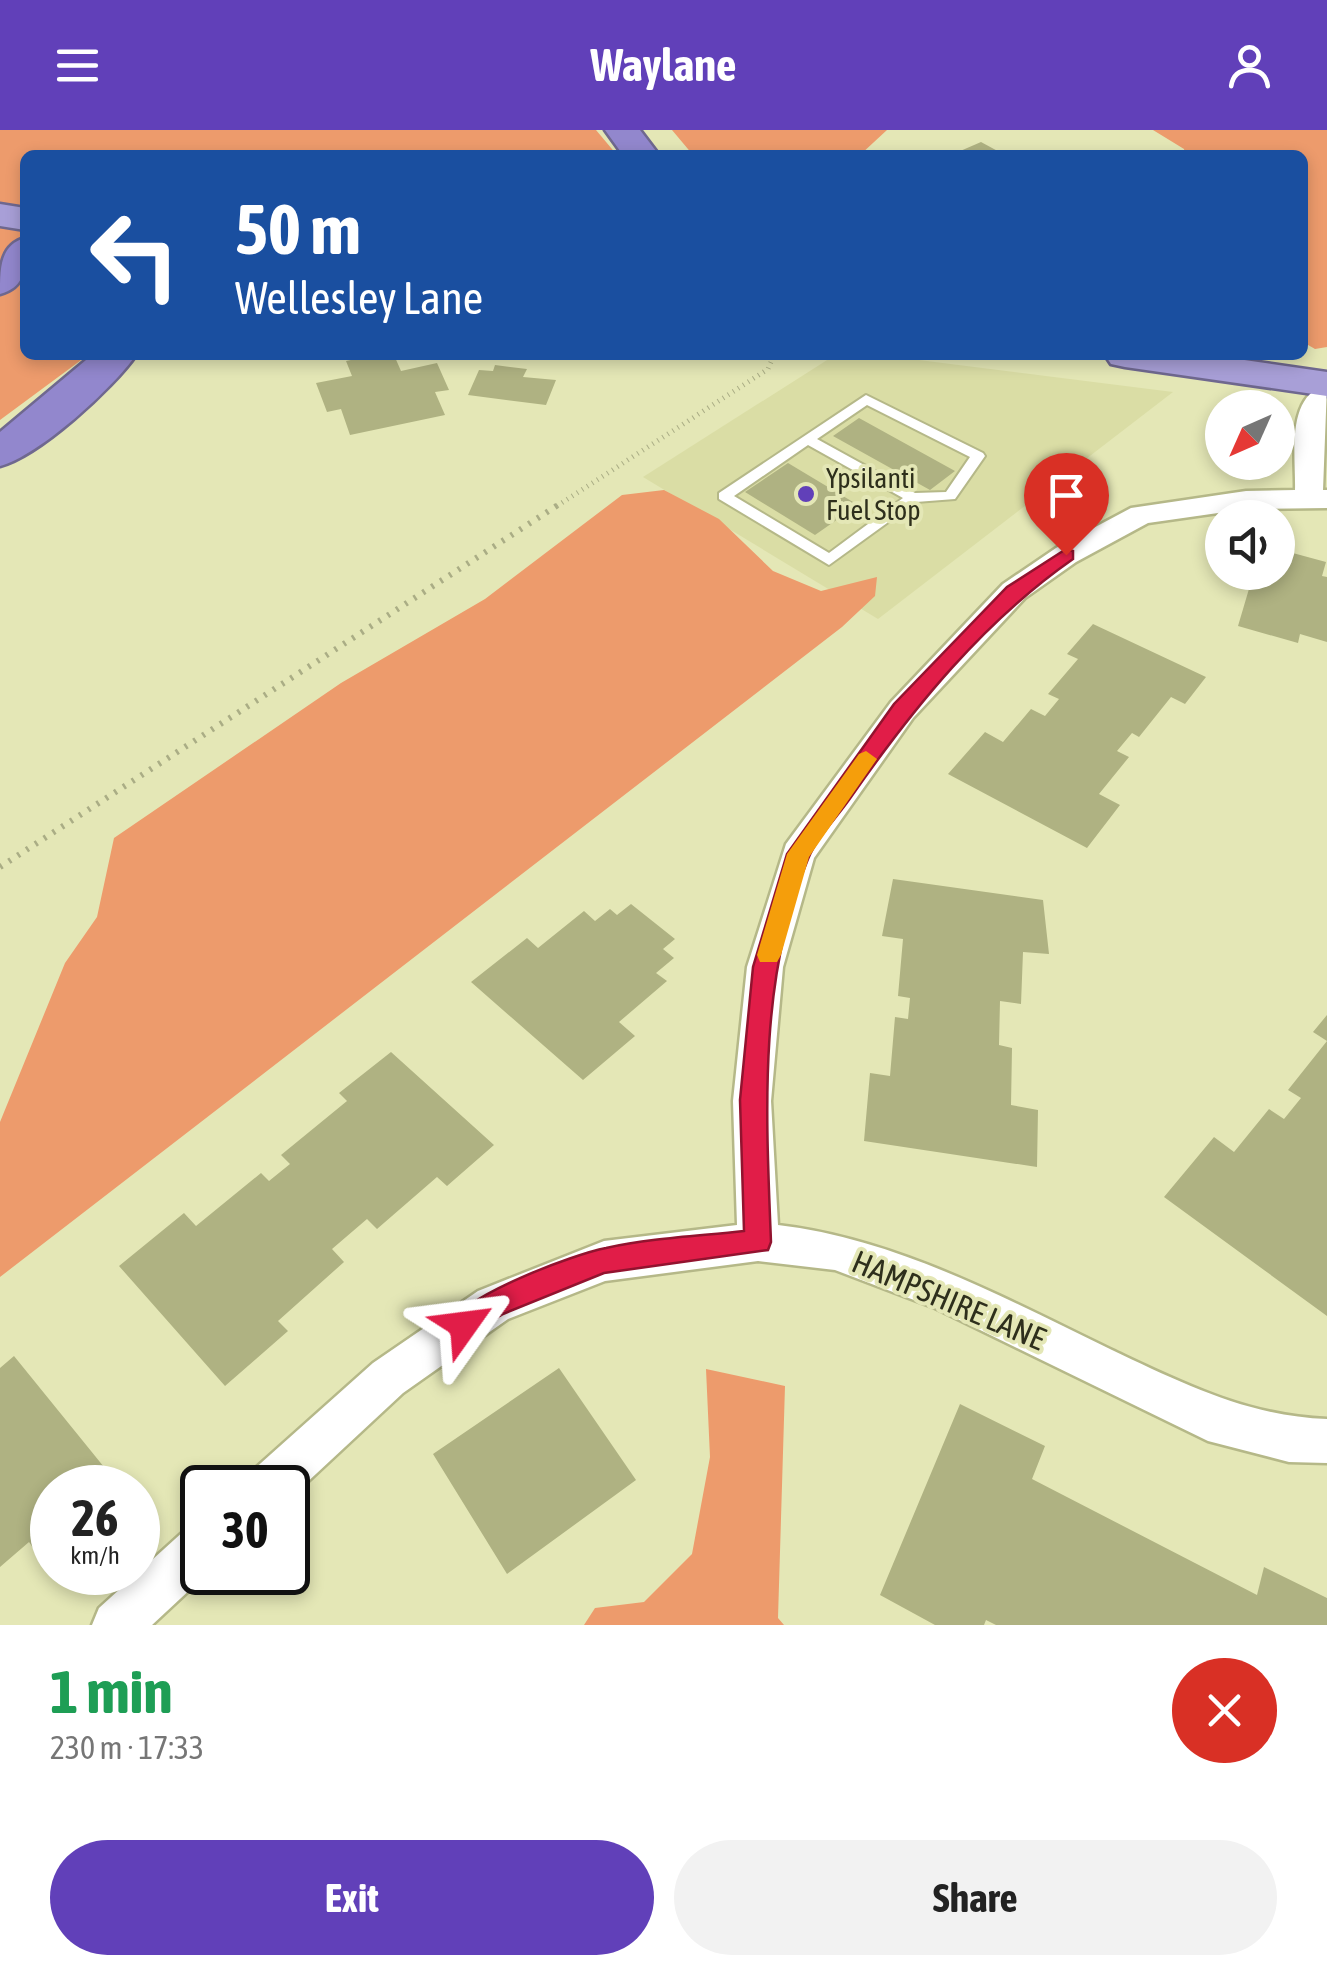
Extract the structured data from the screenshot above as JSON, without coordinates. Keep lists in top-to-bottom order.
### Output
{
  "streets": {
    "street": ["HAMPSHIRE LANE"]
  },
  "places": ["Ypsilanti Fuel Stop"],
  "north": "bottom left",
  "page": {
    "header": "Waylane",
    "turn": ["50 m", "Wellesley Lane"],
    "speed": "26 km/h",
    "limit": "30",
    "heading": ["1 min", "230 m · 17:33"],
    "buttons": ["Exit", "Share"]
  }
}
